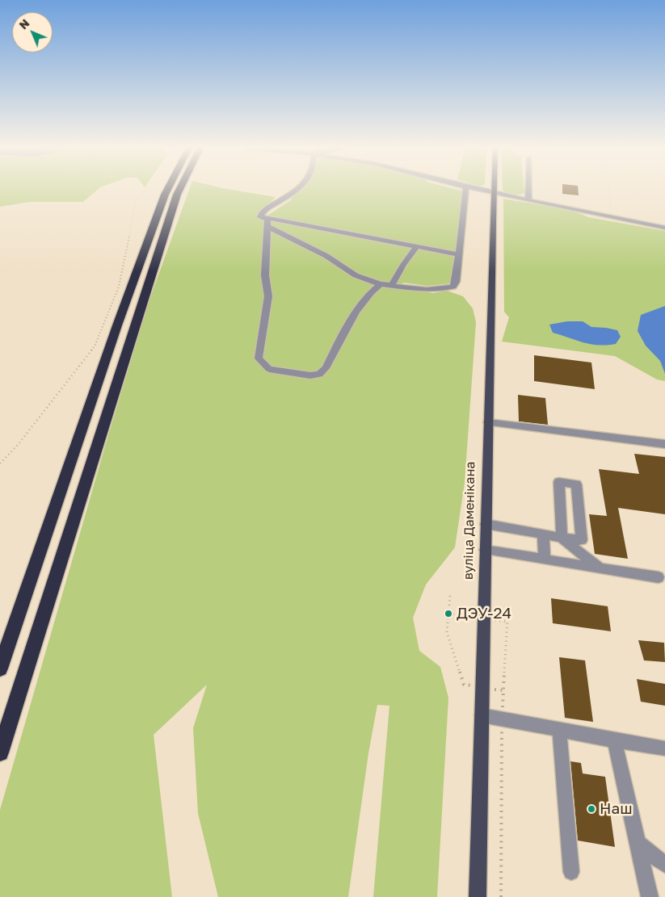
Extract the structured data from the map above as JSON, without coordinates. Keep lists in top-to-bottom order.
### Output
{
  "streets": {
    "main road": ["вуліца Даменікана"]
  },
  "places": ["ДЭУ-24", "Наш"],
  "north": "top left"
}
